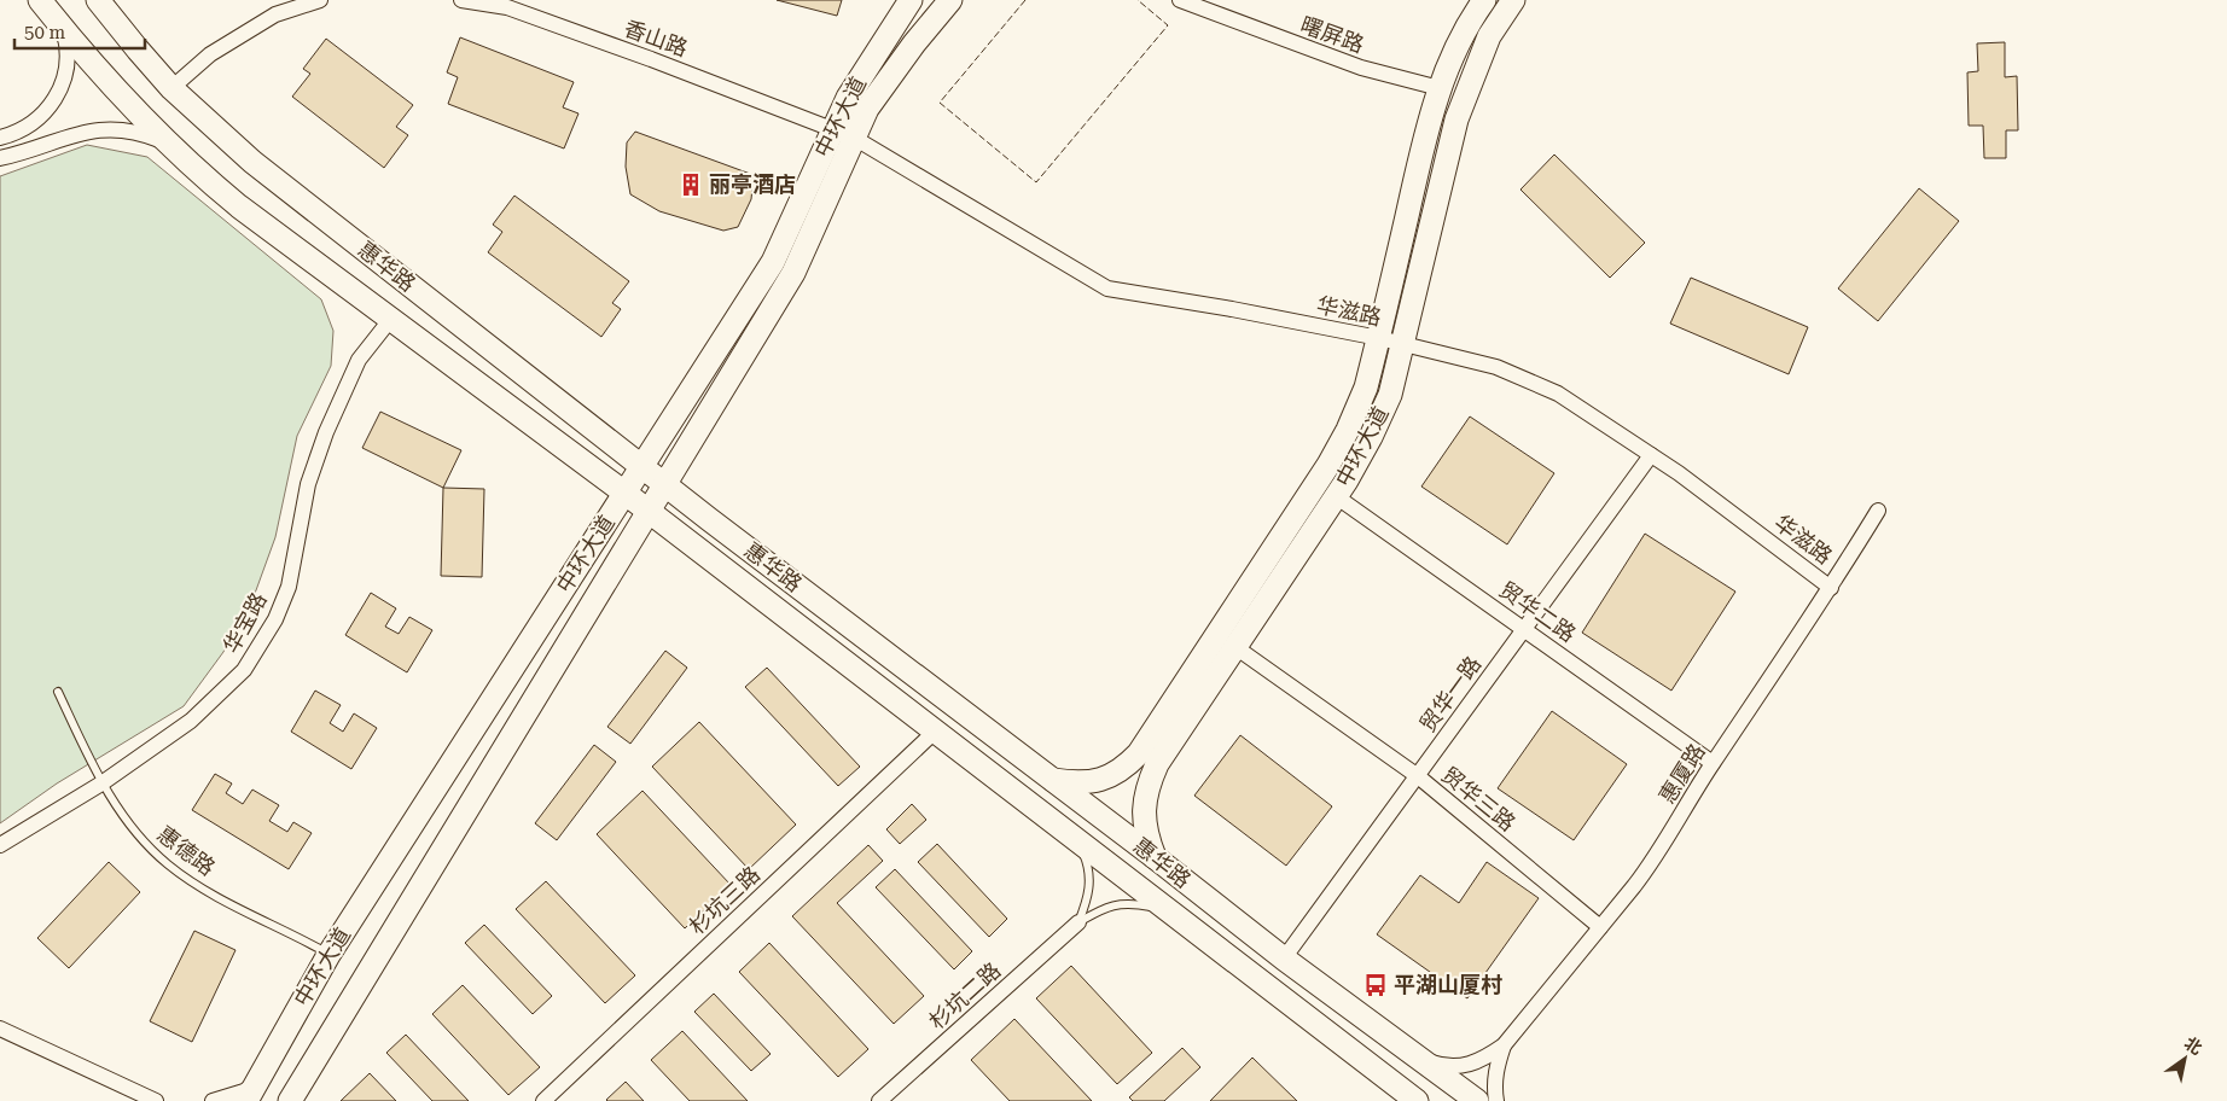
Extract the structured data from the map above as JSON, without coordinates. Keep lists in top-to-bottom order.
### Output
{
  "streets": {
    "street": [
      "曙屏路",
      "香山路",
      "中环大道",
      "惠华路",
      "华滋路",
      "贸华二路",
      "华宝路",
      "贸华一路",
      "惠厦路",
      "贸华三路",
      "杉坑三路",
      "杉坑二路"
    ],
    "lane": ["惠德路"]
  },
  "crossings": [
    ["曙屏路", "中环大道"],
    ["香山路", "中环大道"],
    ["香山路", "华滋路"],
    ["中环大道", "惠华路"],
    ["中环大道", "华滋路"],
    ["中环大道", "贸华二路"],
    ["中环大道", "贸华三路"],
    ["中环大道", "惠德路"],
    ["惠华路", "华宝路"],
    ["惠华路", "贸华一路"],
    ["惠华路", "杉坑三路"],
    ["华滋路", "贸华一路"],
    ["华滋路", "惠厦路"],
    ["贸华二路", "贸华一路"],
    ["贸华二路", "惠厦路"],
    ["华宝路", "惠德路"],
    ["贸华一路", "贸华三路"],
    ["惠厦路", "贸华三路"]
  ],
  "places": {
    "building": ["丽亭酒店"],
    "bus stop": ["平湖山厦村"]
  },
  "scale_bar": "50 m",
  "north": "top right"
}
